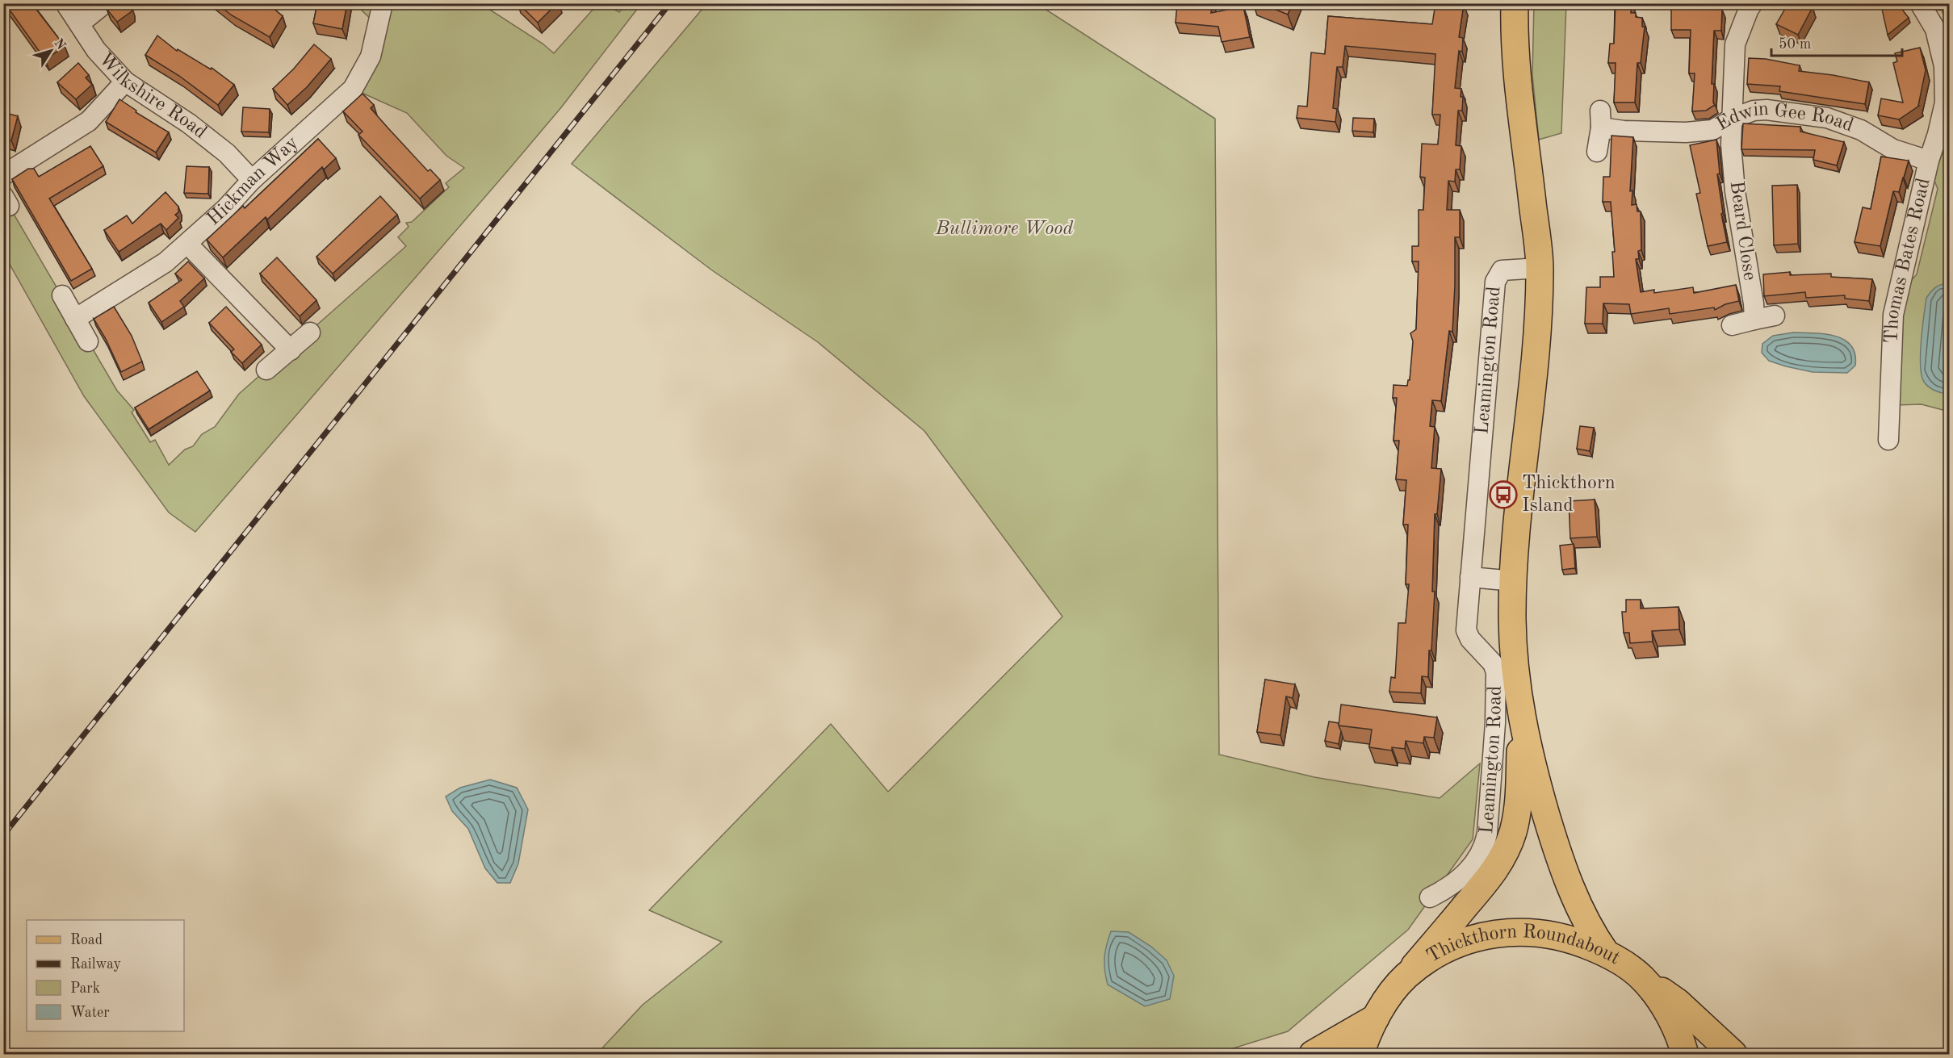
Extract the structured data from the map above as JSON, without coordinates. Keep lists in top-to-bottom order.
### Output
{
  "streets": {
    "main road": ["Leamington Road", "Thickthorn Roundabout"],
    "street": [
      "Wilkshire Road",
      "Edwin Gee Road",
      "Hickman Way",
      "Beard Close",
      "Thomas Bates Road"
    ]
  },
  "crossings": [
    ["Wilkshire Road", "Hickman Way"],
    ["Edwin Gee Road", "Beard Close"],
    ["Edwin Gee Road", "Thomas Bates Road"],
    ["Leamington Road", "Thickthorn Roundabout"]
  ],
  "parks": ["Bullimore Wood"],
  "places": {
    "bus stop": ["Thickthorn Island"]
  },
  "legend": [
    "Road",
    "Railway",
    "Park",
    "Water"
  ],
  "scale_bar": "50 m",
  "north": "top right"
}
